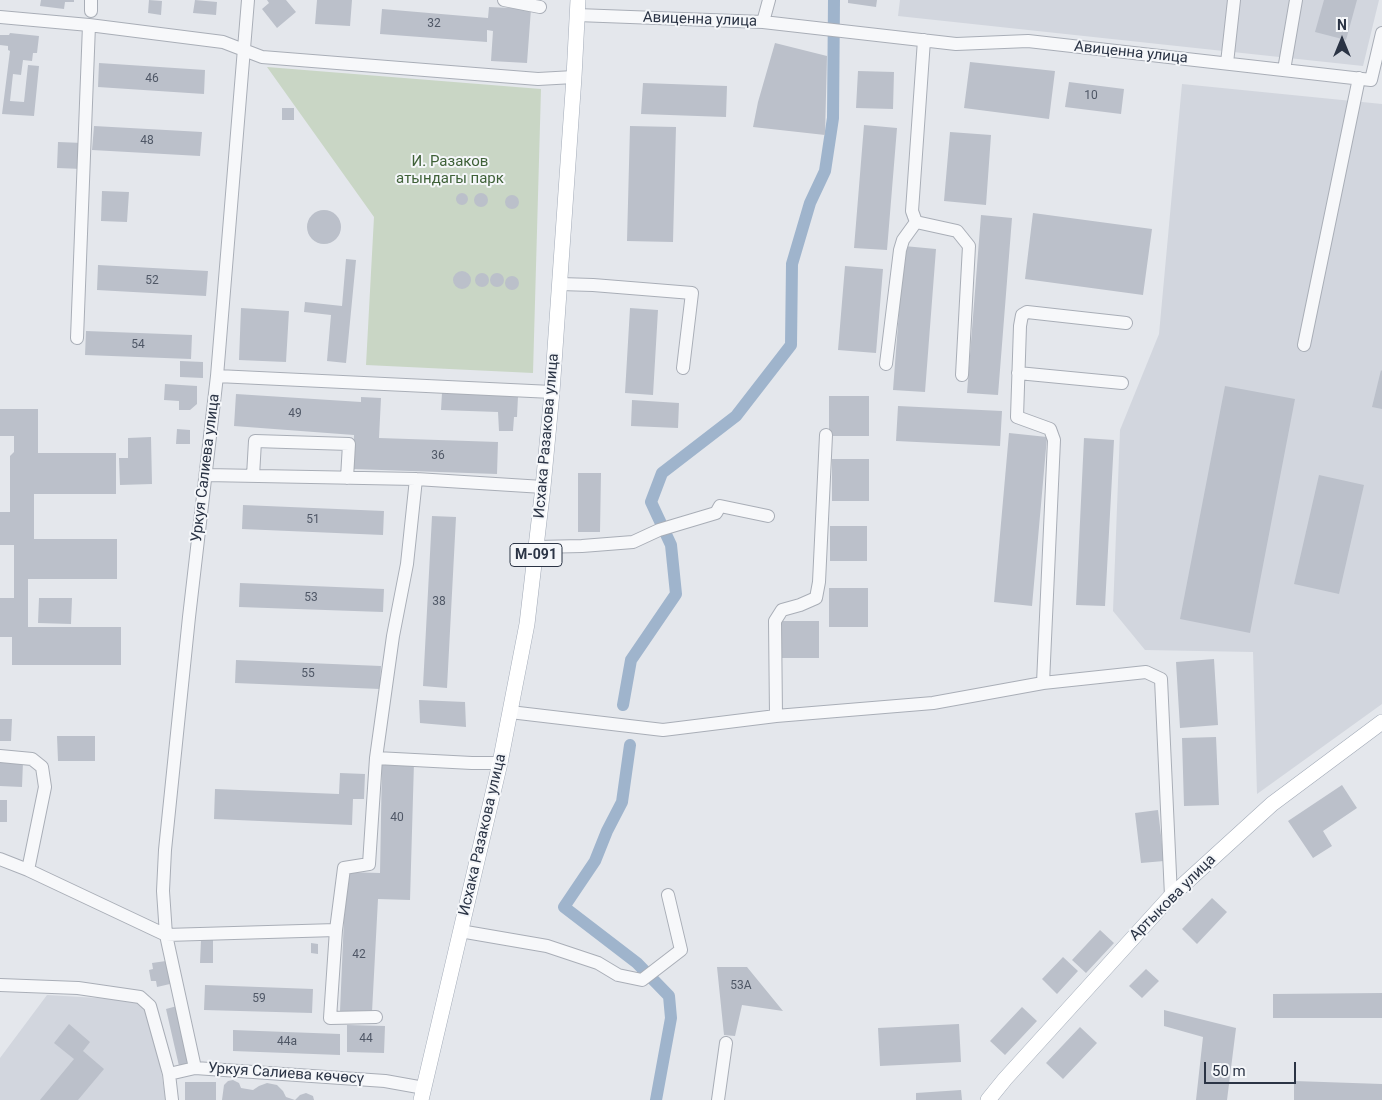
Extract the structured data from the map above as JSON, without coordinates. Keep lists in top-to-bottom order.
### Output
{
  "streets": {
    "main road": ["Исхака Разакова улица", "М-091", "Артыкова улица"],
    "street": ["Авиценна улица", "Уркуя Салиева улица", "Уркуя Салиева көчөсү"]
  },
  "crossings": [
    ["Авиценна улица", "Исхака Разакова улица"],
    ["Исхака Разакова улица", "Уркуя Салиева көчөсү"],
    ["Уркуя Салиева улица", "Уркуя Салиева көчөсү"]
  ],
  "parks": ["И. Разаков атындагы парк"],
  "house_numbers": [
    "32",
    "46",
    "10",
    "48",
    "52",
    "54",
    "49",
    "36",
    "51",
    "53",
    "38",
    "55",
    "40",
    "42",
    "53A",
    "59",
    "44",
    "44a"
  ],
  "scale_bar": "50 m",
  "north": "top"
}
